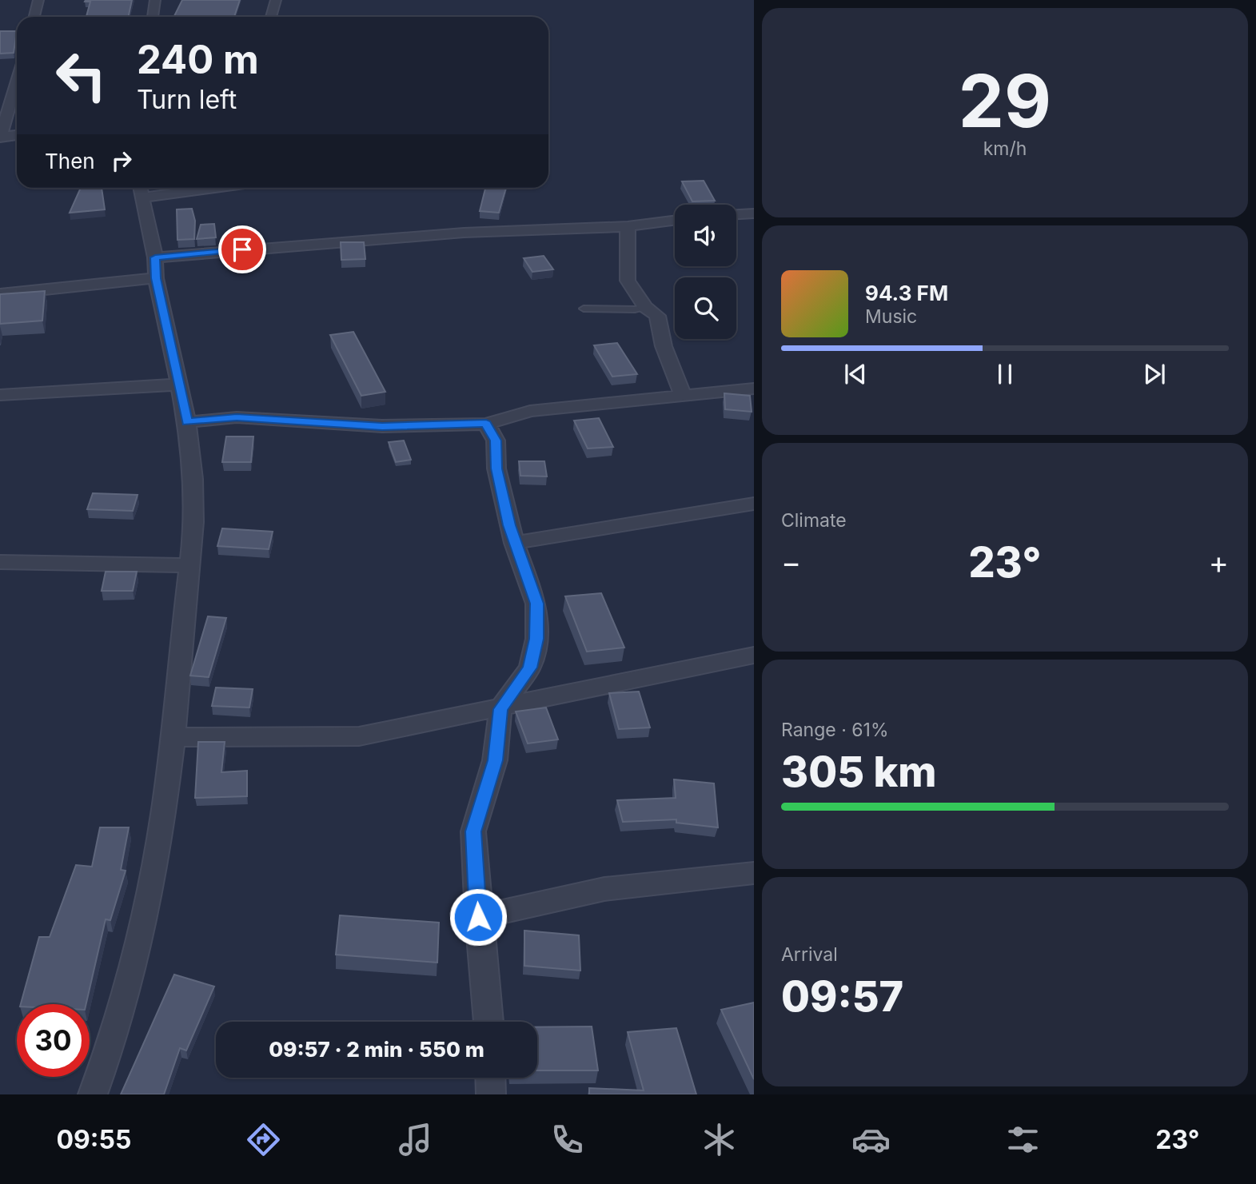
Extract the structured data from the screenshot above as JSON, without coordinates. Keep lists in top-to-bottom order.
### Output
{
  "page": {
    "tile": [
      ["29", "km/h"],
      "Climate",
      ["Range · 61%", "305 km"],
      ["Arrival", "09:57"]
    ],
    "turn": ["240 m", "Turn left"],
    "then": "Then",
    "song": ["94.3 FM", "Music"],
    "heat": ["−", "23°", "+"],
    "limit": "30",
    "trip": "09:57 · 2 min · 550 m",
    "tabs": ["09:55", "23°"]
  }
}
